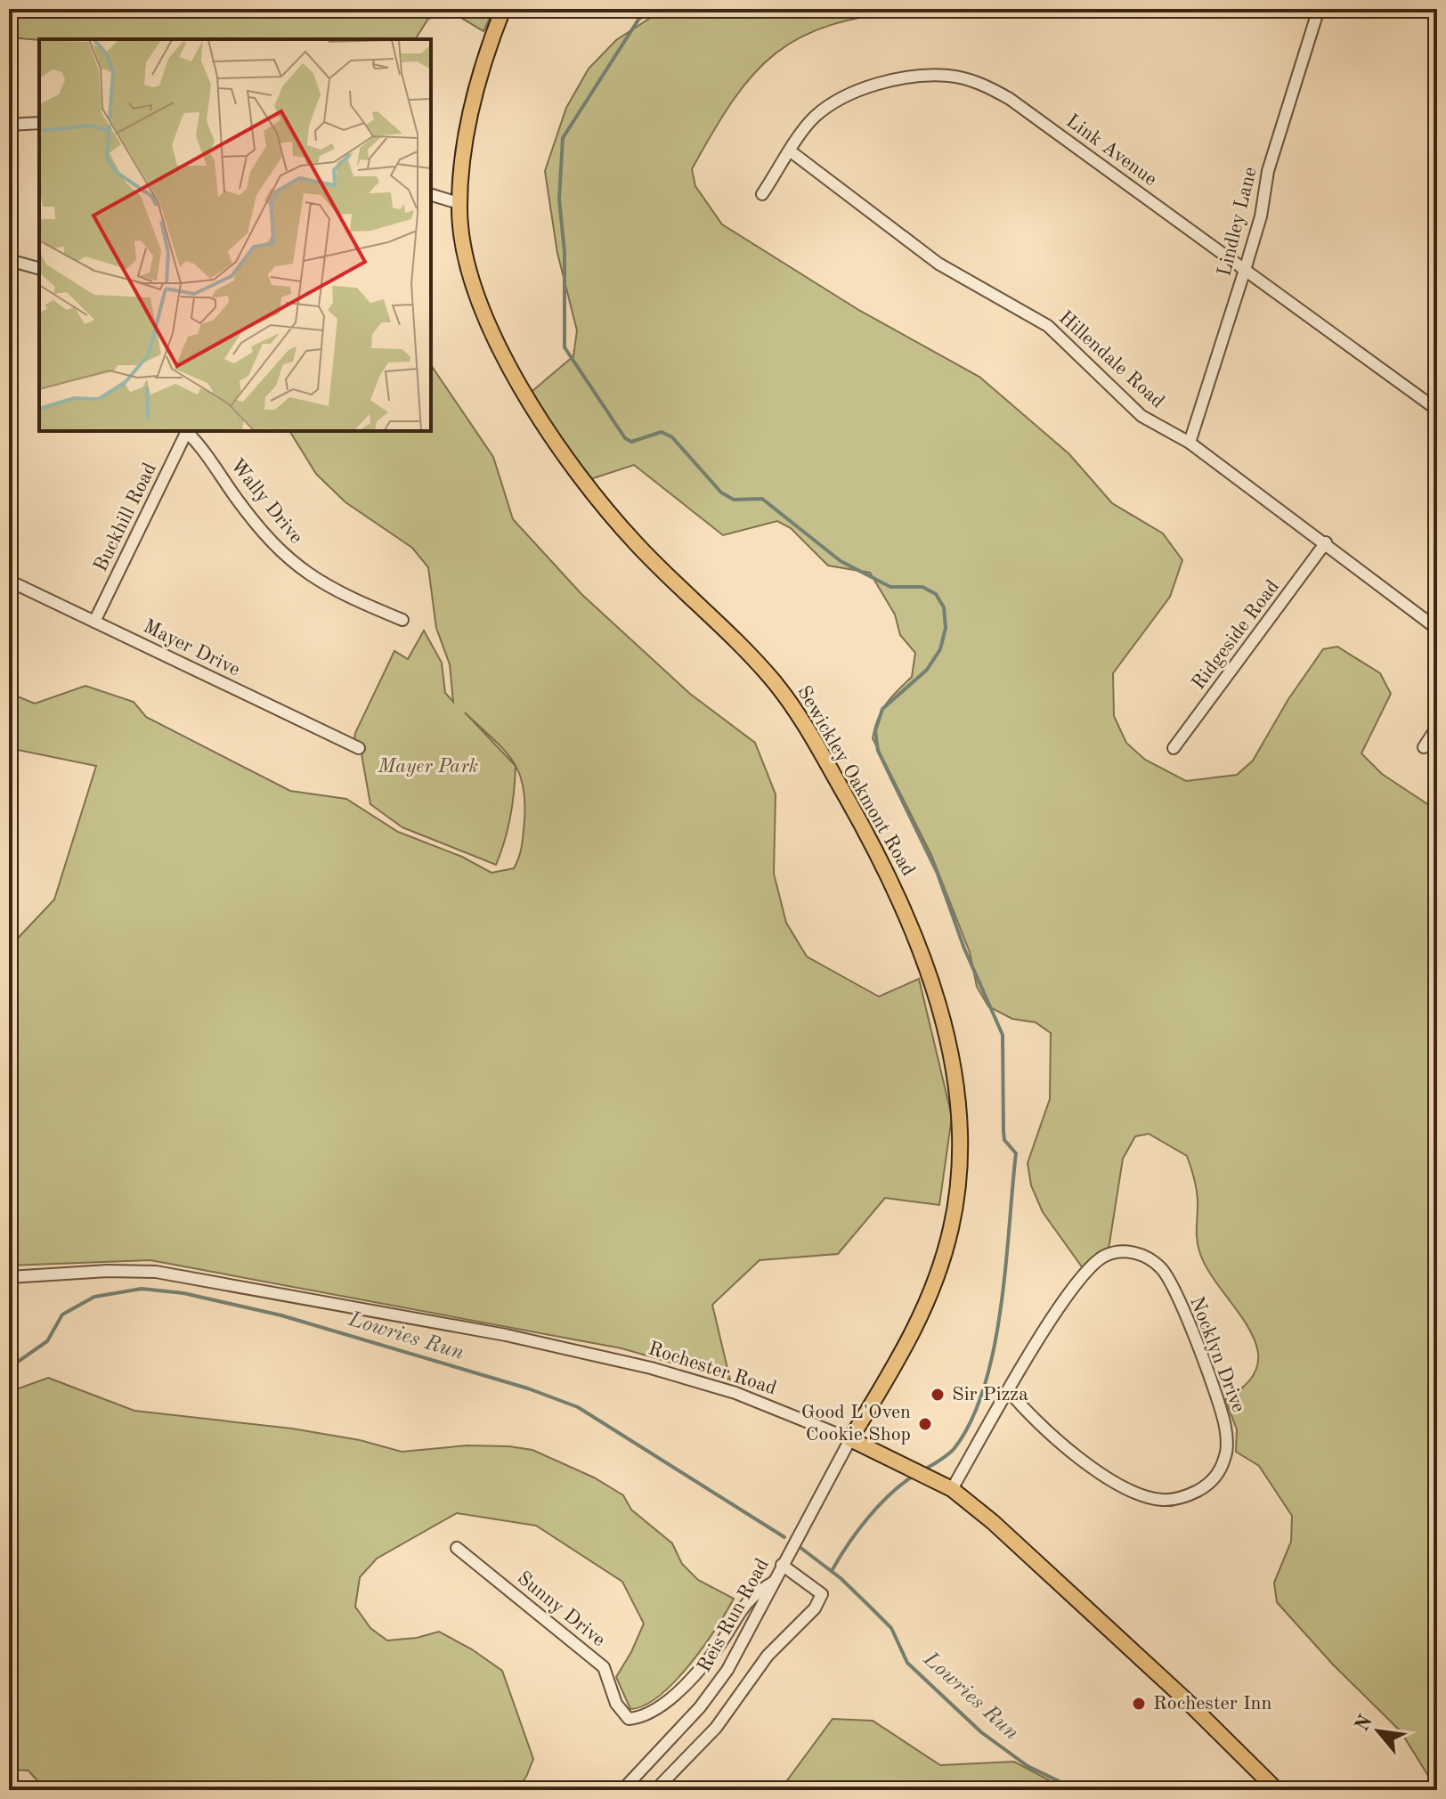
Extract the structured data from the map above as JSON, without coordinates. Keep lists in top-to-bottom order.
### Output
{
  "streets": {
    "main road": ["Sewickley Oakmont Road", "Rochester Road"],
    "street": [
      "Link Avenue",
      "Lindley Lane",
      "Hillendale Road",
      "Wally Drive",
      "Buckhill Road",
      "Ridgeside Road",
      "Mayer Drive",
      "Nocklyn Drive",
      "Sunny Drive",
      "Reis Run Road"
    ]
  },
  "crossings": [
    ["Link Avenue", "Lindley Lane"],
    ["Link Avenue", "Hillendale Road"],
    ["Lindley Lane", "Hillendale Road"],
    ["Hillendale Road", "Ridgeside Road"],
    ["Buckhill Road", "Mayer Drive"],
    ["Sewickley Oakmont Road", "Rochester Road"],
    ["Sewickley Oakmont Road", "Reis Run Road"],
    ["Nocklyn Drive", "Rochester Road"],
    ["Rochester Road", "Reis Run Road"],
    ["Sunny Drive", "Reis Run Road"]
  ],
  "water": ["Lowries Run"],
  "parks": ["Mayer Park"],
  "places": ["Sir Pizza", "Good L'Oven Cookie Shop", "Rochester Inn"],
  "north": "top left"
}
